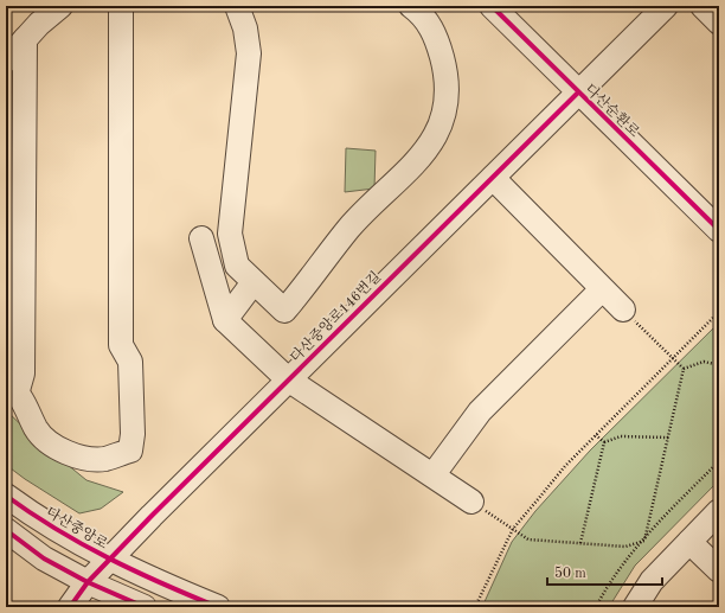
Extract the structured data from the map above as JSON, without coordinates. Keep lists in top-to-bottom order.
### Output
{
  "streets": {
    "street": ["다산순환로", "다산중앙로146번길", "다산중앙로"]
  },
  "crossings": [
    ["다산순환로", "다산중앙로146번길"],
    ["다산중앙로146번길", "다산중앙로"]
  ],
  "scale_bar": "50 m"
}
